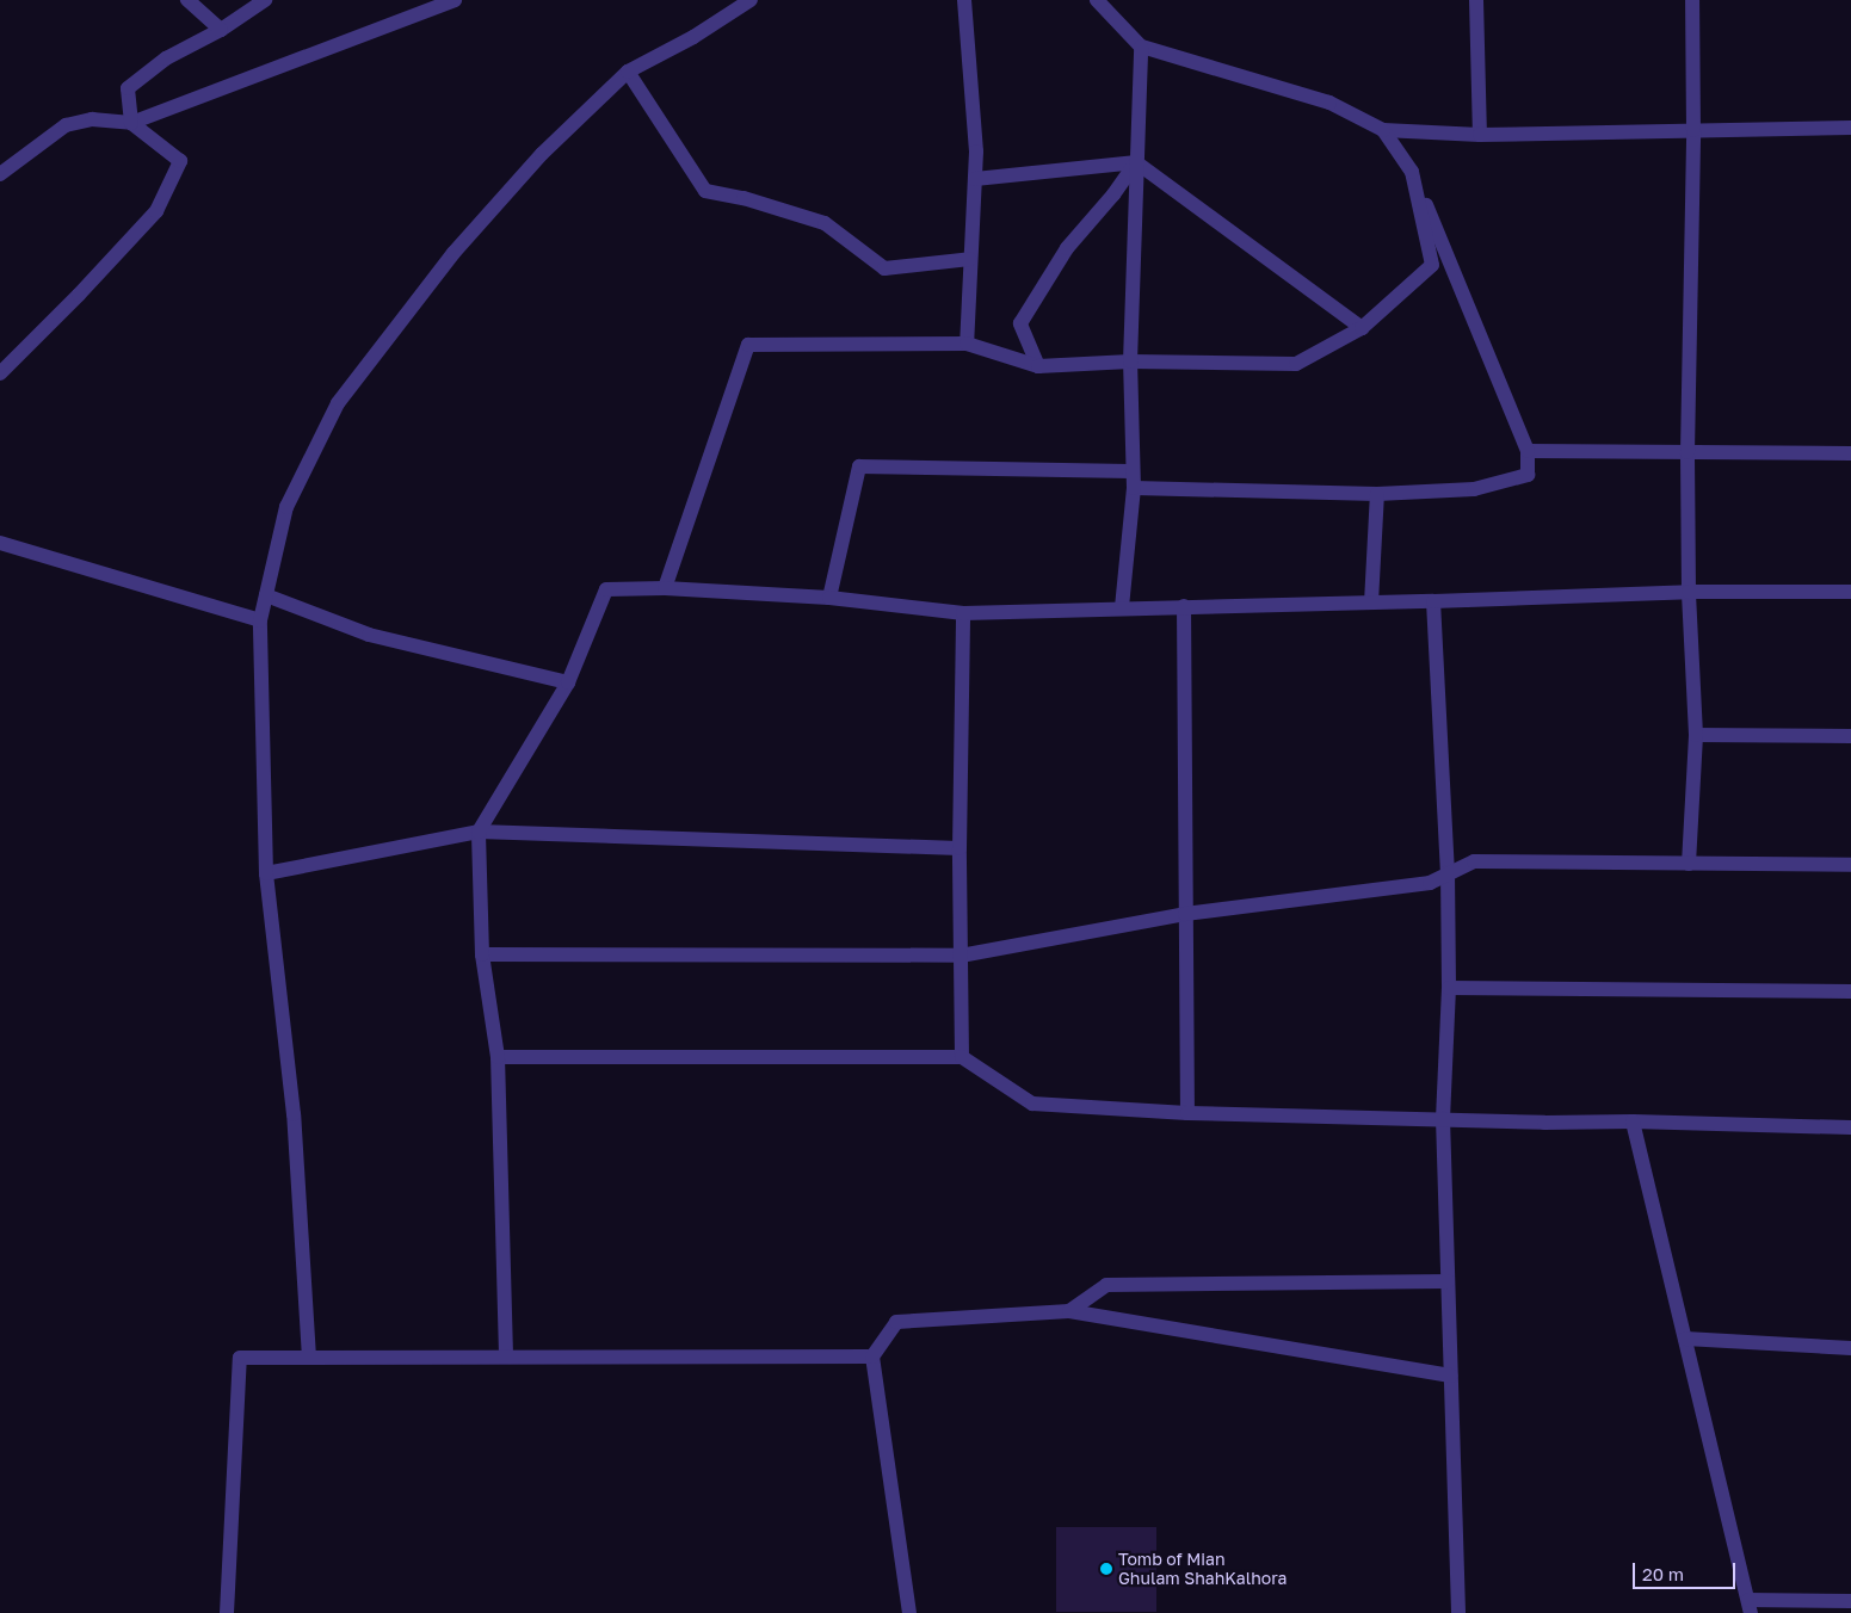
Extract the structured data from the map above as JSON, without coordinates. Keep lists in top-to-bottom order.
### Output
{
  "places": ["Tomb of Mian Ghulam ShahKalhora"],
  "scale_bar": "20 m"
}
